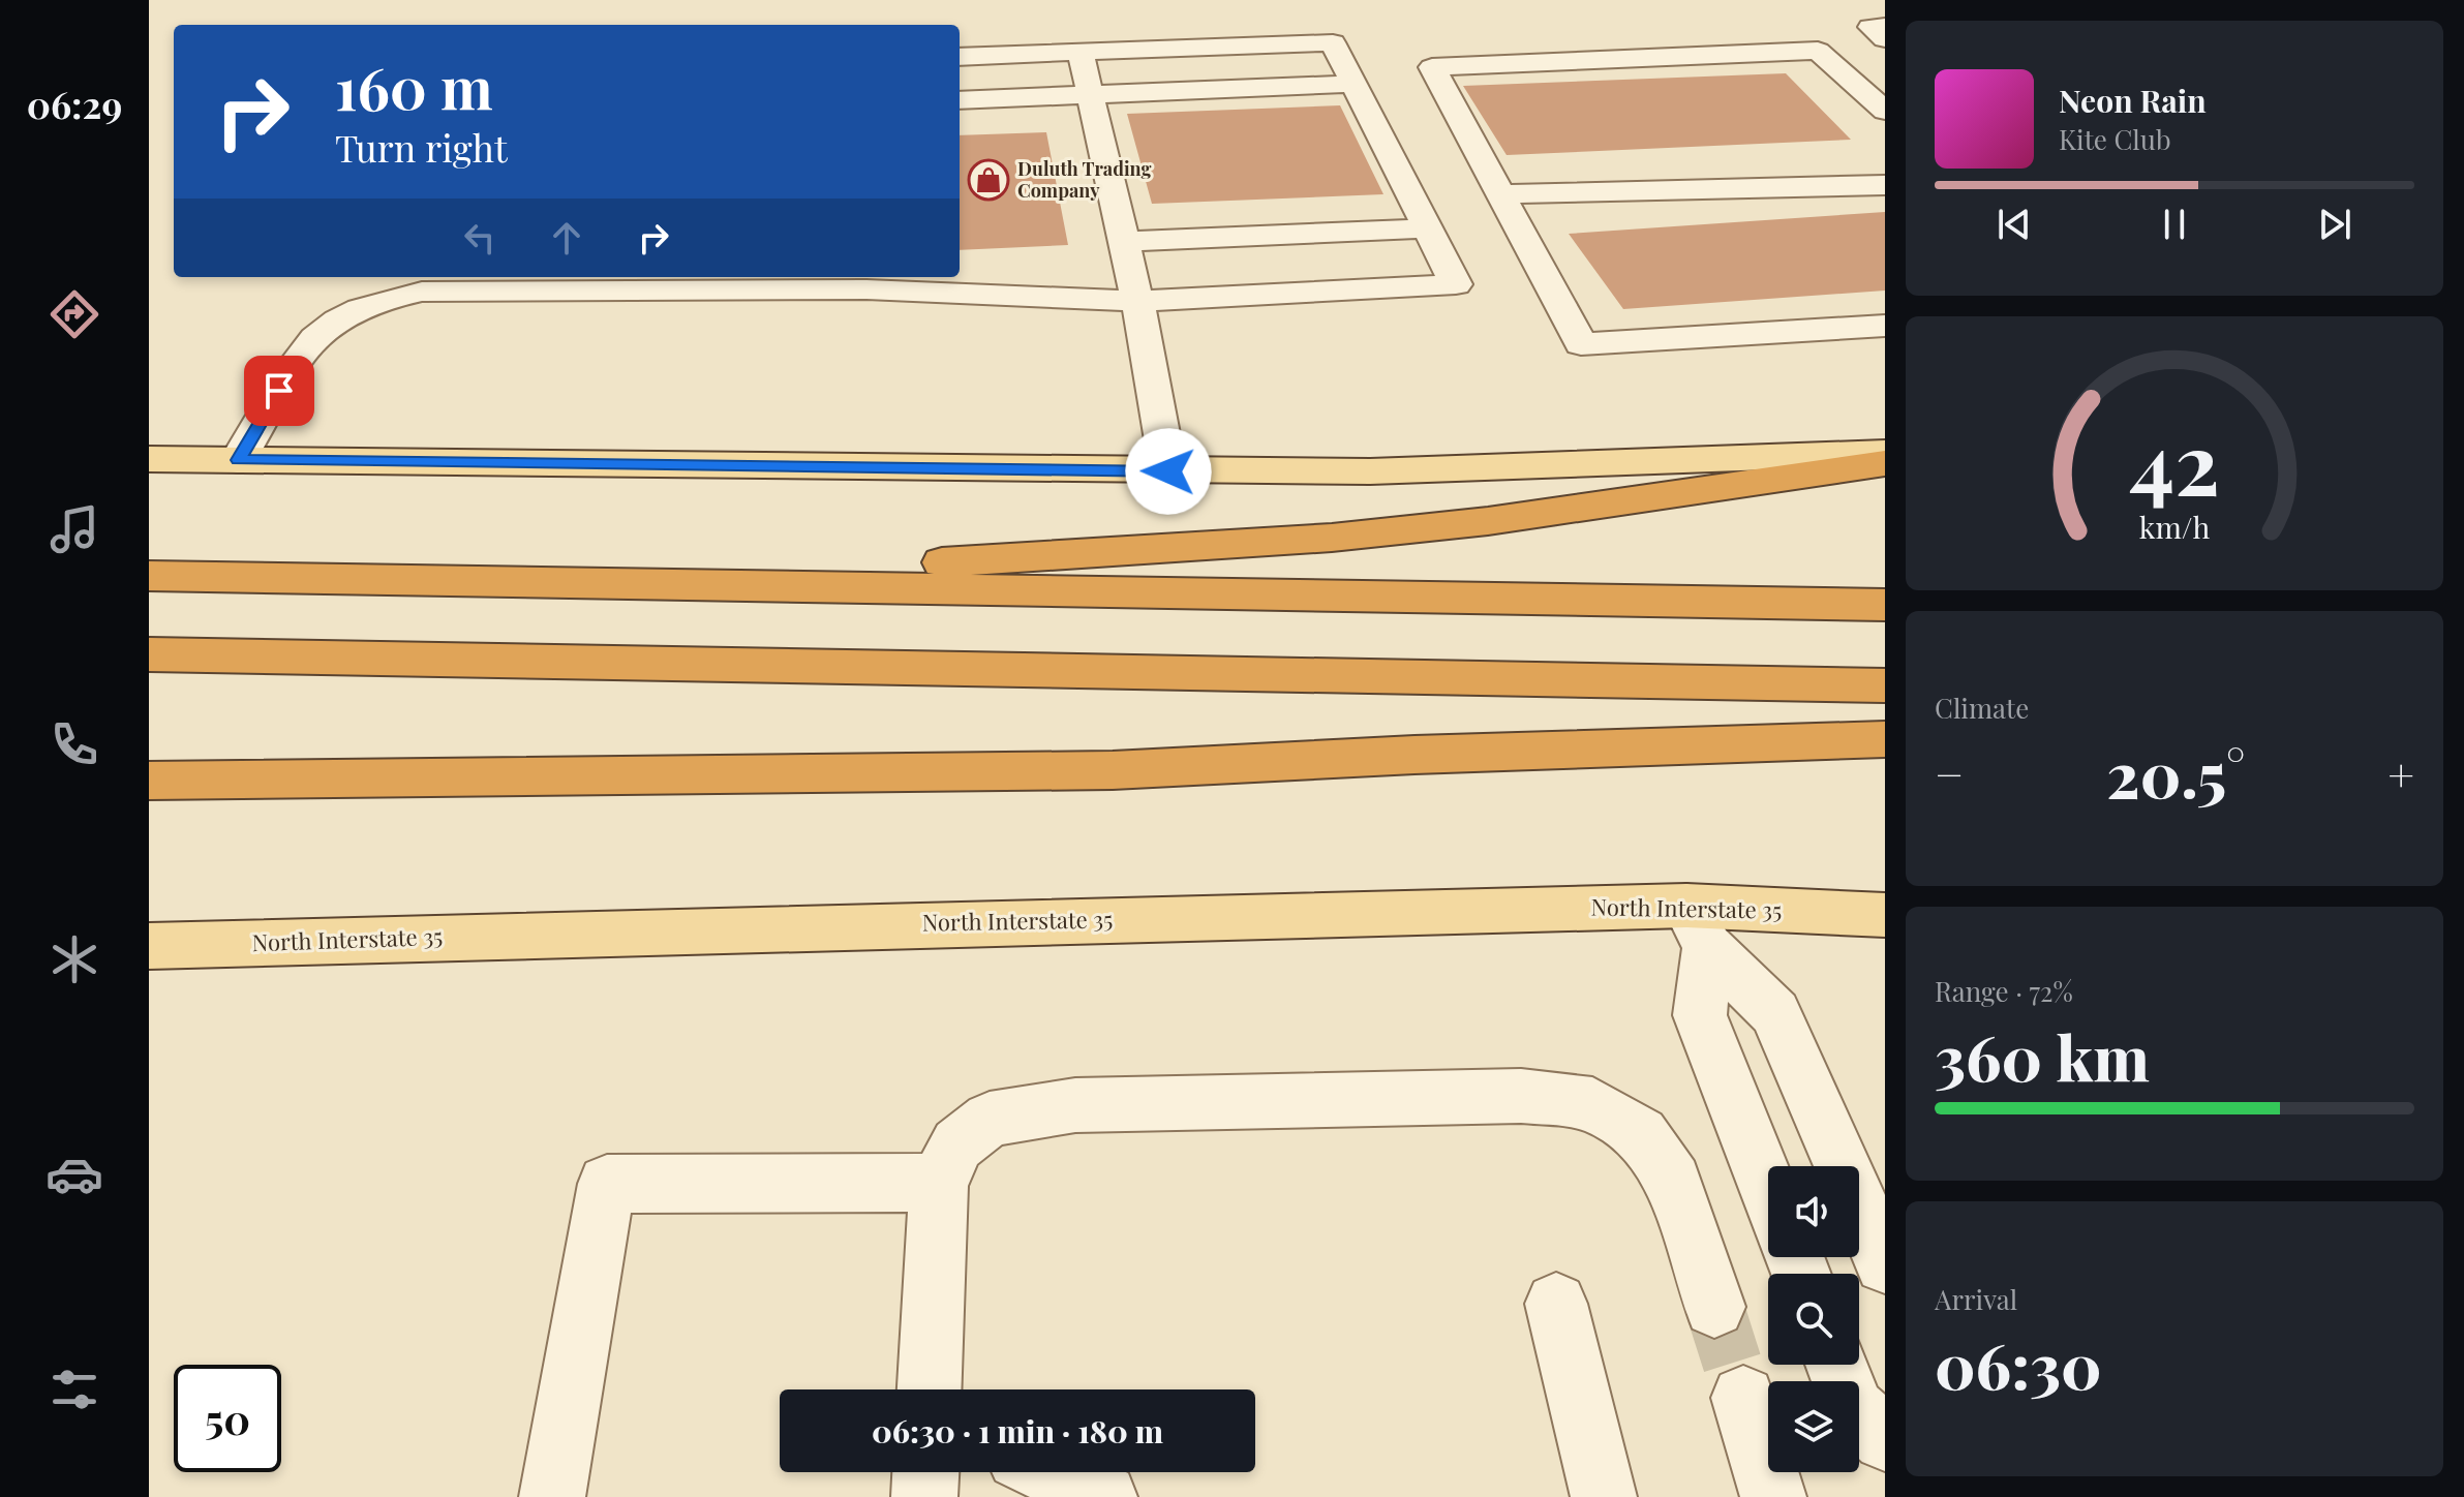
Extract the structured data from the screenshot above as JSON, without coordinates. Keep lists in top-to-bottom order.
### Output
{
  "streets": {
    "main road": ["North Interstate 35"]
  },
  "places": {
    "shop": ["Duluth Trading Company"]
  },
  "page": {
    "tabs": "06:29",
    "turn": ["160 m", "Turn right"],
    "song": ["Neon Rain", "Kite Club"],
    "tile": [
      "Climate",
      ["Range · 72%", "360 km"],
      ["Arrival", "06:30"]
    ],
    "heat": ["−", "20.5°", "+"],
    "limit": "50",
    "trip": "06:30 · 1 min · 180 m",
    "gauge": ["42", "km/h"]
  }
}
